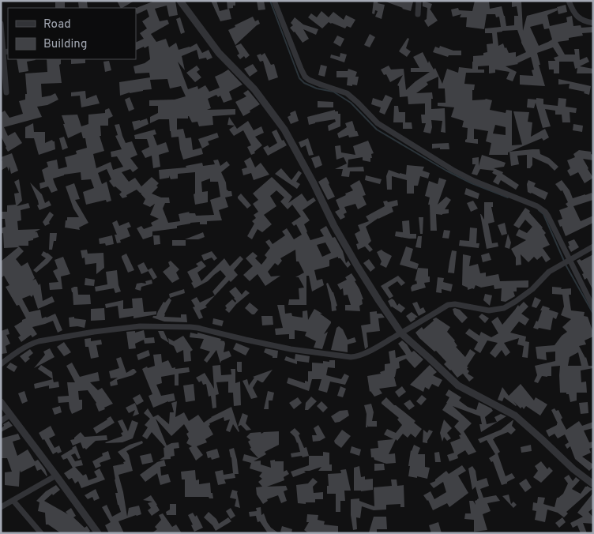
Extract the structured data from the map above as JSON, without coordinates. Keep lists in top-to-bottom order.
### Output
{
  "legend": ["Road", "Building"]
}
